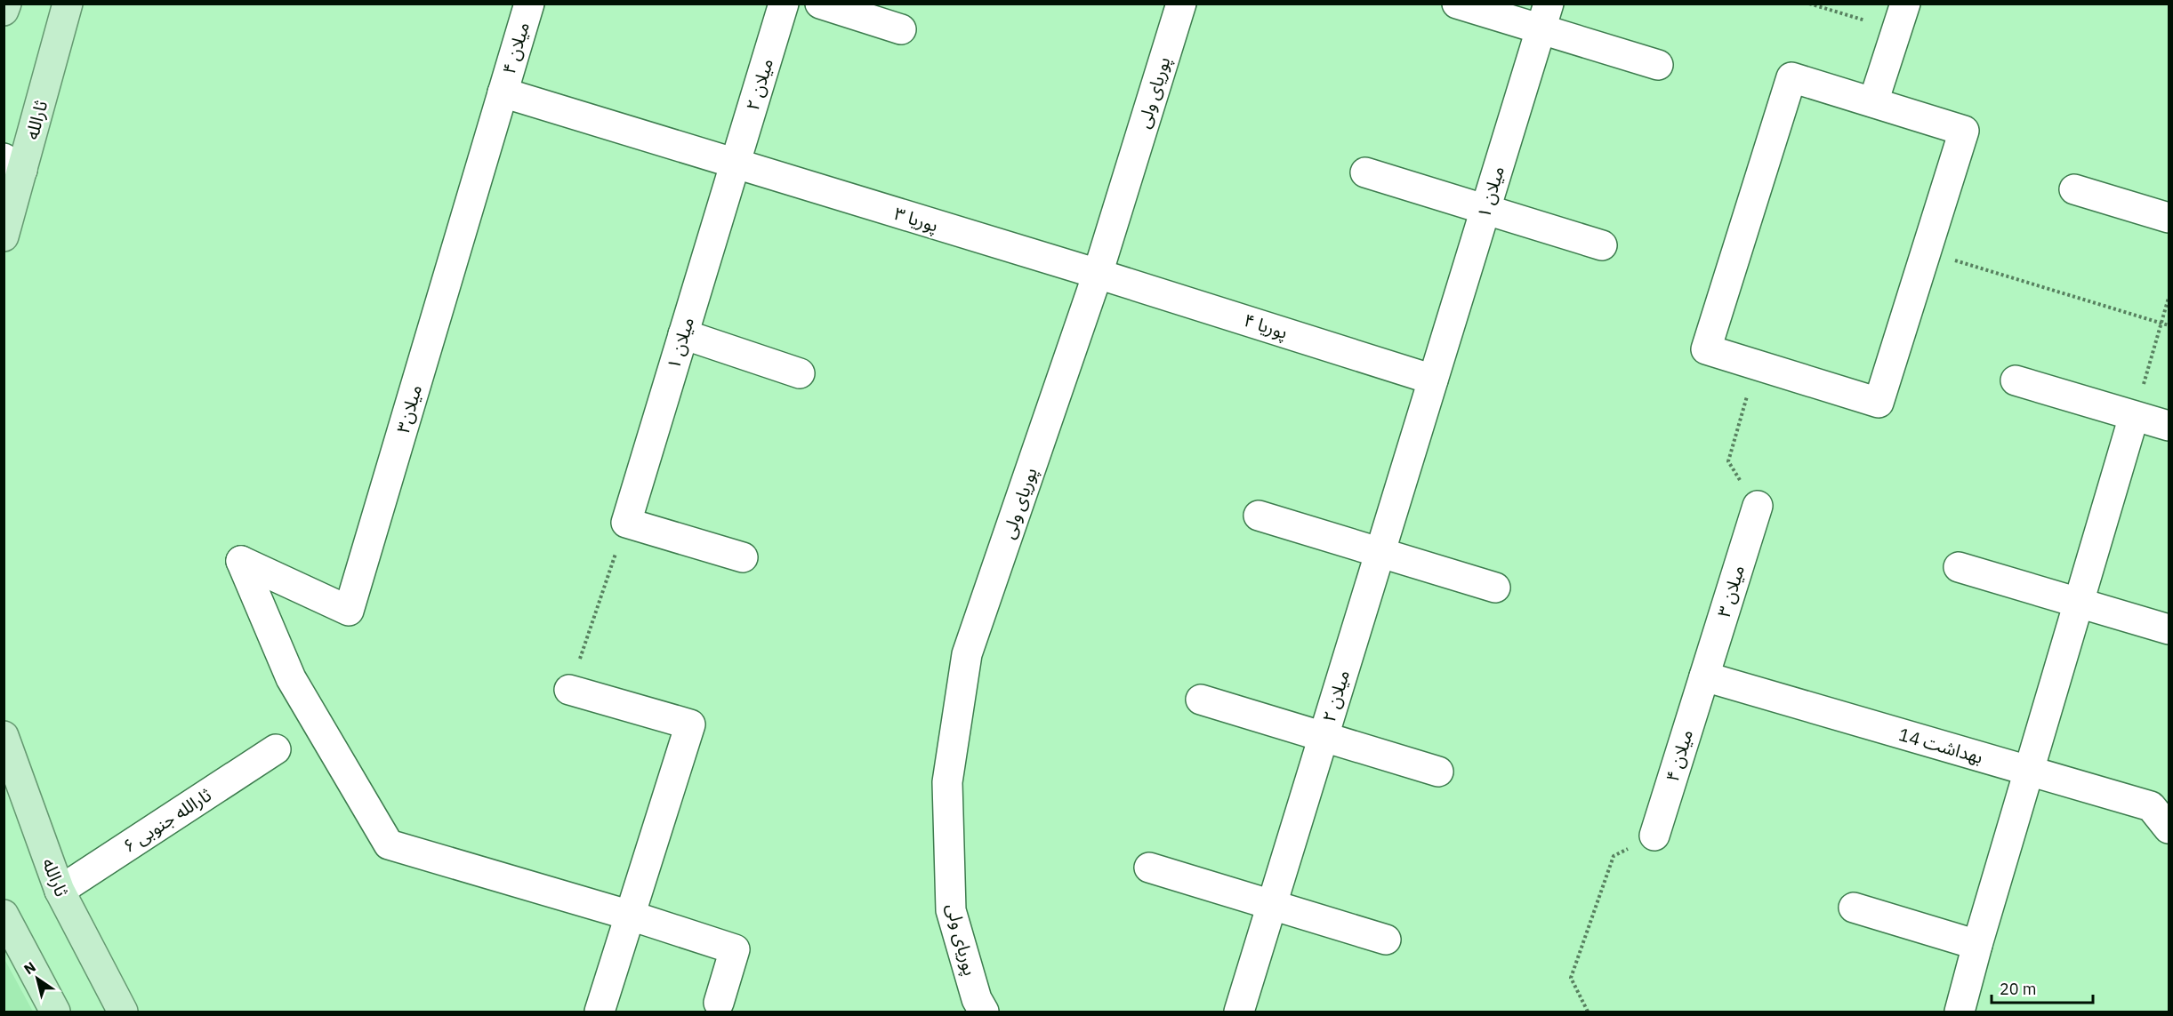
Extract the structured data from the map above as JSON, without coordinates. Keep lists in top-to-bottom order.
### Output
{
  "streets": {
    "main road": ["ثارالله"],
    "street": [
      "میلان ۴",
      "میلان ۲",
      "پوریای ولی",
      "میلان ۱",
      "پوریا ۳",
      "پوریا ۴",
      "میلان۳",
      "میلان ۳",
      "بهداشت 14",
      "ثارالله جنوبی ۶"
    ]
  },
  "crossings": [
    ["میلان ۴", "پوریا ۳"],
    ["میلان ۴", "میلان۳"],
    ["میلان ۴", "میلان ۳"],
    ["میلان ۴", "بهداشت 14"],
    ["میلان ۲", "میلان ۱"],
    ["میلان ۲", "پوریا ۳"],
    ["میلان ۲", "پوریا ۴"],
    ["پوریای ولی", "پوریا ۳"],
    ["پوریای ولی", "پوریا ۴"],
    ["ثارالله", "ثارالله جنوبی ۶"],
    ["میلان ۱", "پوریا ۳"],
    ["میلان ۱", "پوریا ۴"],
    ["پوریا ۳", "پوریا ۴"],
    ["پوریا ۳", "میلان۳"],
    ["میلان ۳", "بهداشت 14"]
  ],
  "scale_bar": "20 m",
  "north": "top left"
}
